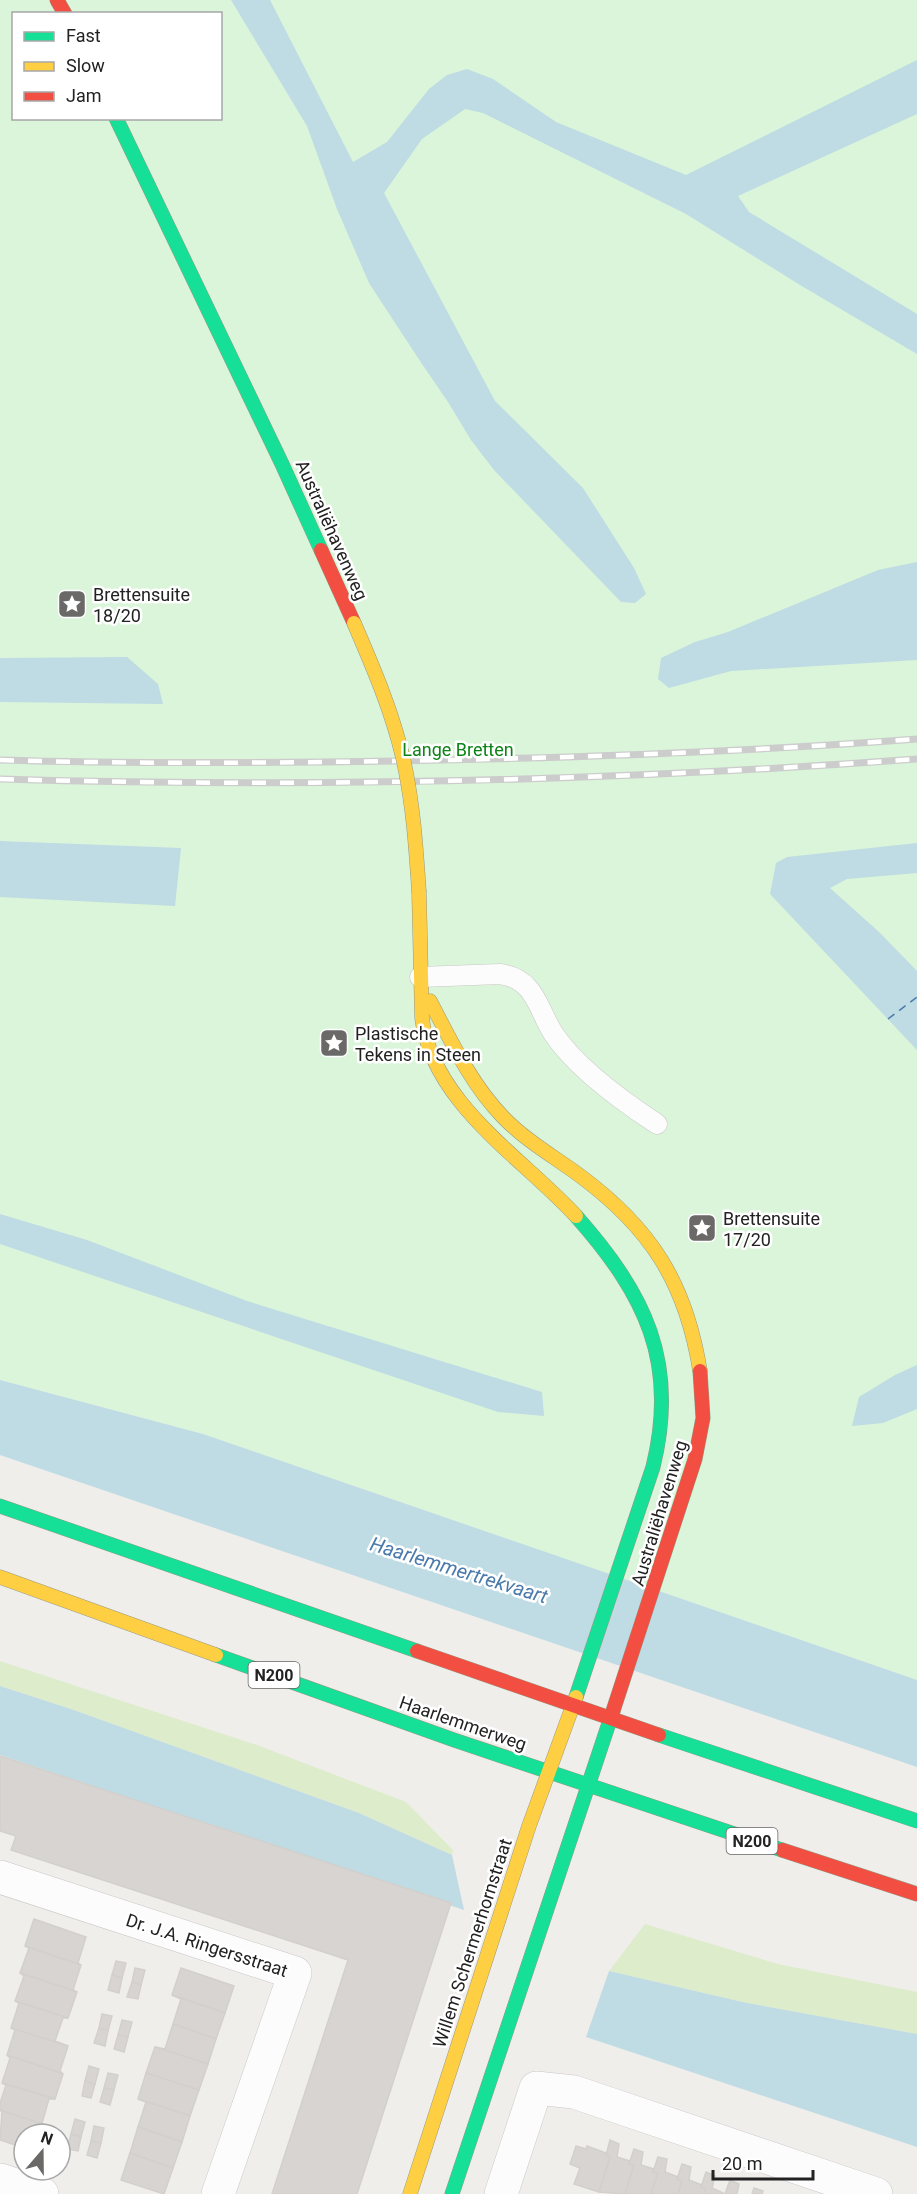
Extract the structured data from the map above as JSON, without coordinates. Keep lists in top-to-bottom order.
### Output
{
  "streets": {
    "street": [
      "Australiëhavenweg",
      "N200",
      "Haarlemmerweg",
      "Willem Schermerhornstraat",
      "Dr. J.A. Ringersstraat"
    ]
  },
  "crossings": [
    ["Australiëhavenweg", "Haarlemmerweg"],
    ["Australiëhavenweg", "Willem Schermerhornstraat"],
    ["Haarlemmerweg", "Willem Schermerhornstraat"]
  ],
  "water": ["Haarlemmertrekvaart"],
  "parks": ["Lange Bretten"],
  "places": {
    "place": ["Brettensuite 18/20", "Plastische Tekens in Steen", "Brettensuite 17/20"]
  },
  "legend": ["Fast", "Slow", "Jam"],
  "scale_bar": "20 m",
  "north": "top"
}
